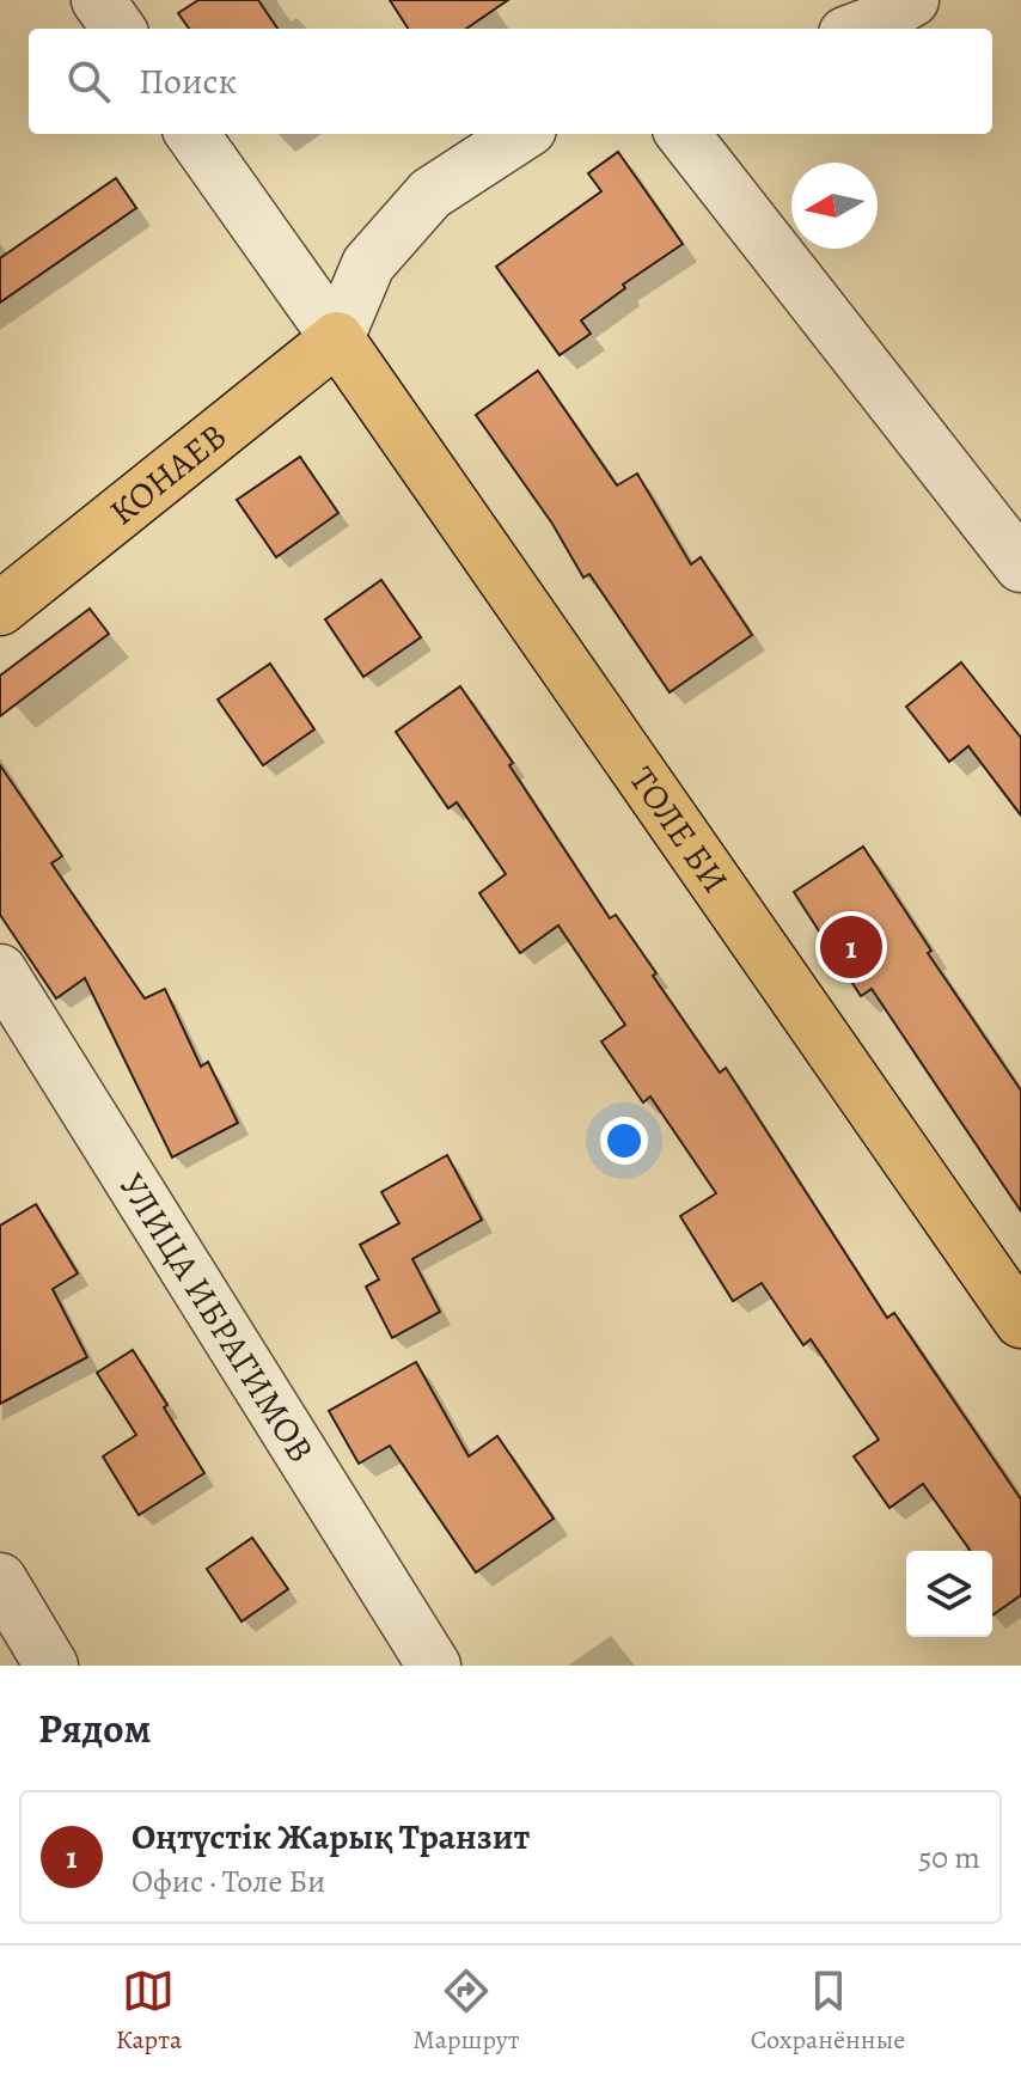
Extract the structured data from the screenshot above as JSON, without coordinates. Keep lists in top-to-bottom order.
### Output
{
  "streets": {
    "main road": ["КОНАЕВ", "ТОЛЕ БИ"],
    "street": ["УЛИЦА ИБРАГИМОВ"]
  },
  "crossings": [
    ["КОНАЕВ", "ТОЛЕ БИ"]
  ],
  "north": "left",
  "page": {
    "search": "Поиск",
    "pins": "1",
    "heading": "Рядом",
    "list": [
      {
        "mark": "1",
        "name": "Оңтүстік Жарық Транзит",
        "note": "Офис · Толе Би",
        "value": "50 m"
      }
    ],
    "nav": ["Карта", "Маршрут", "Сохранённые"]
  }
}
